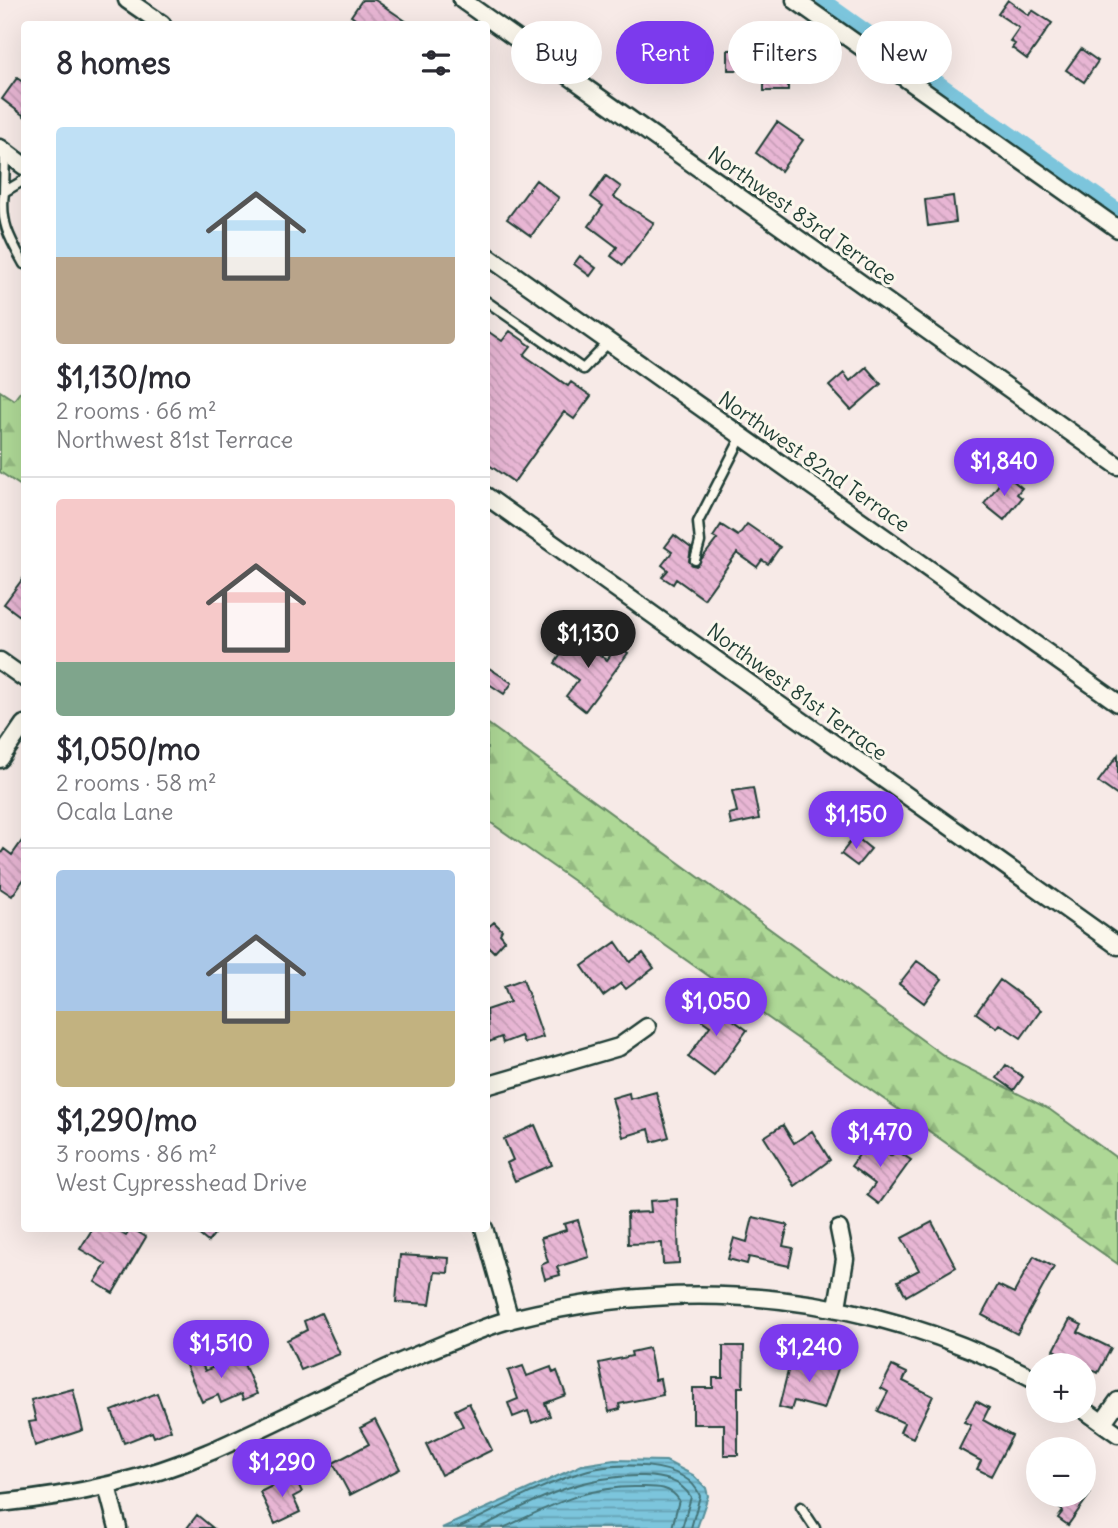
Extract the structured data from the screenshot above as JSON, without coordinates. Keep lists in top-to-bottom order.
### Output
{
  "streets": {
    "street": ["Northwest 83rd Terrace", "Northwest 82nd Terrace", "Northwest 81st Terrace"]
  },
  "page": {
    "chip": [
      "Buy",
      "Rent",
      "Filters",
      "New"
    ],
    "heading": "8 homes",
    "list": [
      {
        "name": "$1,130/mo",
        "note": "2 rooms · 66 m² · Northwest 81st Terrace"
      },
      {
        "name": "$1,050/mo",
        "note": "2 rooms · 58 m² · Ocala Lane"
      },
      {
        "name": "$1,290/mo",
        "note": "3 rooms · 86 m² · West Cypresshead Drive"
      }
    ],
    "price": [
      "$1,840",
      "$1,130",
      "$1,150",
      "$1,050",
      "$1,470",
      "$1,510",
      "$1,240",
      "$1,290"
    ],
    "map_buttons": ["+", "−"]
  }
}
